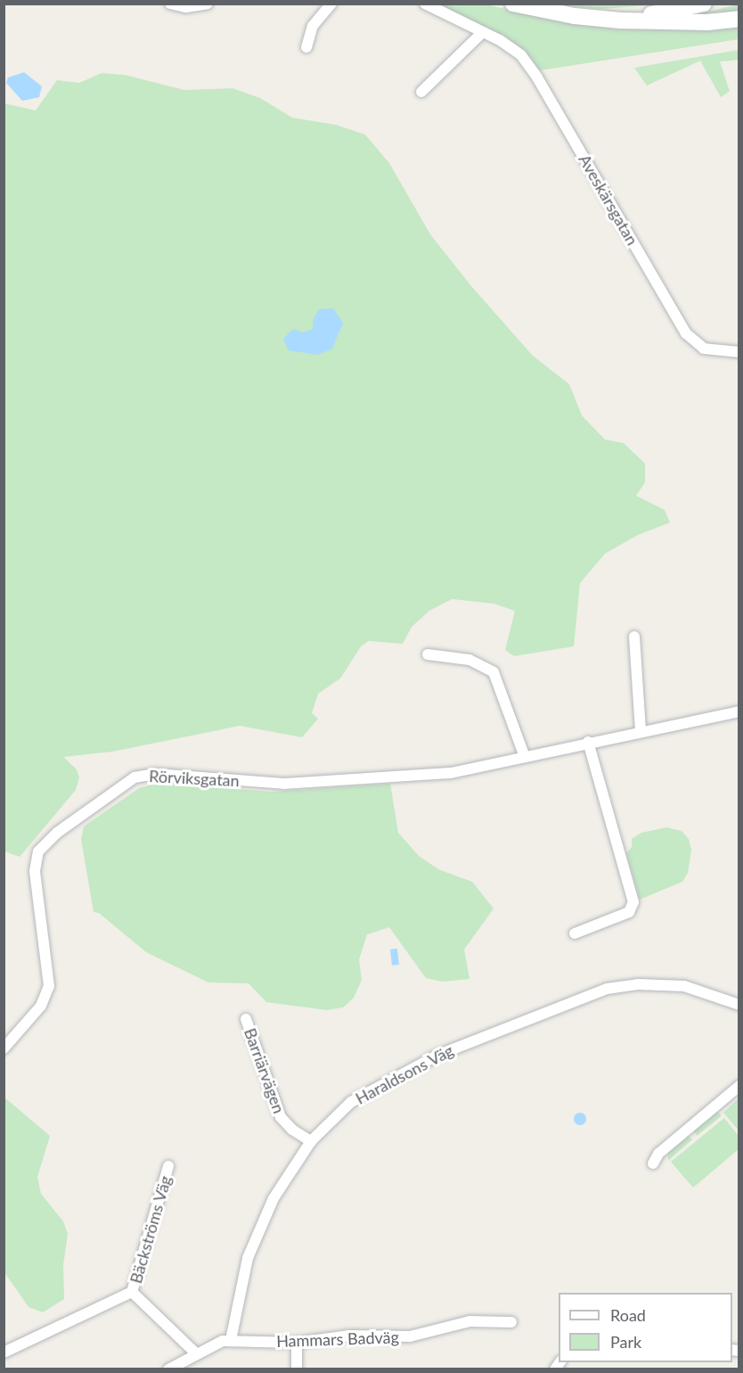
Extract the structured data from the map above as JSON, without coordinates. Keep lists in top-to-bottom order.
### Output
{
  "streets": {
    "street": [
      "Aveskärsgatan",
      "Rörviksgatan",
      "Barriärvägen",
      "Haraldsons Väg",
      "Bäckströms Väg",
      "Hammars Badväg"
    ]
  },
  "crossings": [
    ["Barriärvägen", "Haraldsons Väg"],
    ["Haraldsons Väg", "Hammars Badväg"],
    ["Bäckströms Väg", "Hammars Badväg"]
  ],
  "legend": ["Road", "Park"]
}
